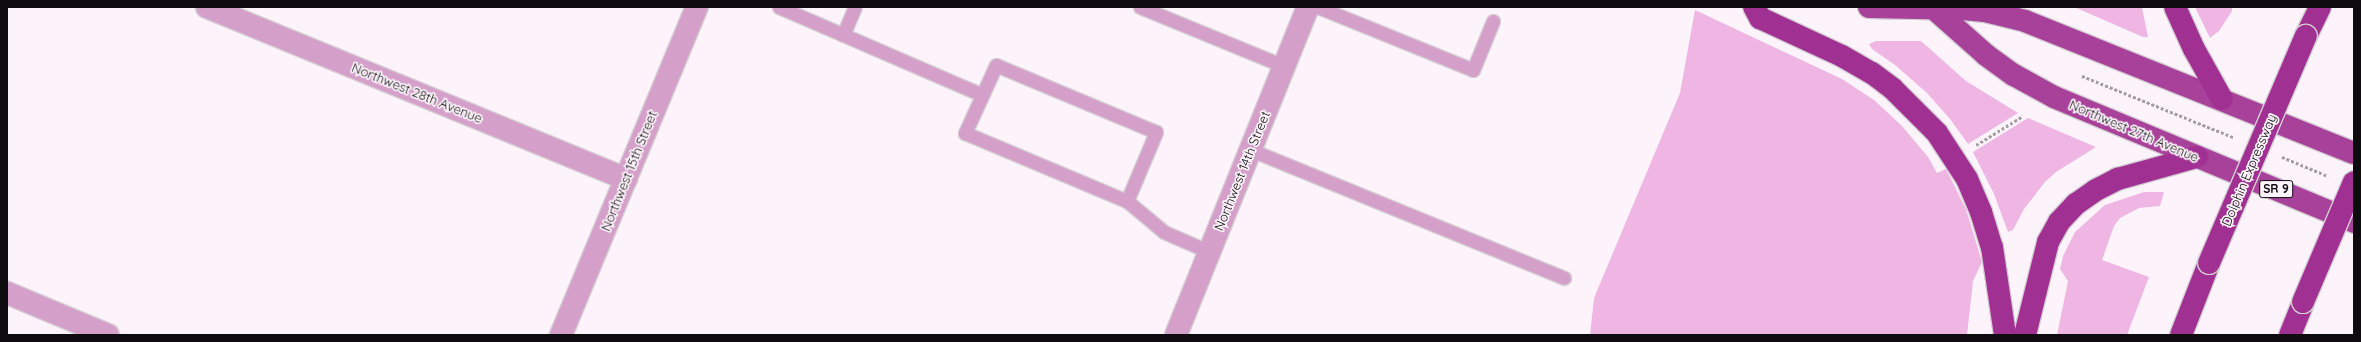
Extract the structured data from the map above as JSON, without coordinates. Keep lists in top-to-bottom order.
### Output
{
  "streets": {
    "highway": ["Northwest 27th Avenue", "Dolphin Expressway", "SR 9"],
    "street": ["Northwest 28th Avenue", "Northwest 15th Street", "Northwest 14th Street"]
  },
  "crossings": [
    ["Northwest 28th Avenue", "Northwest 15th Street"]
  ]
}
